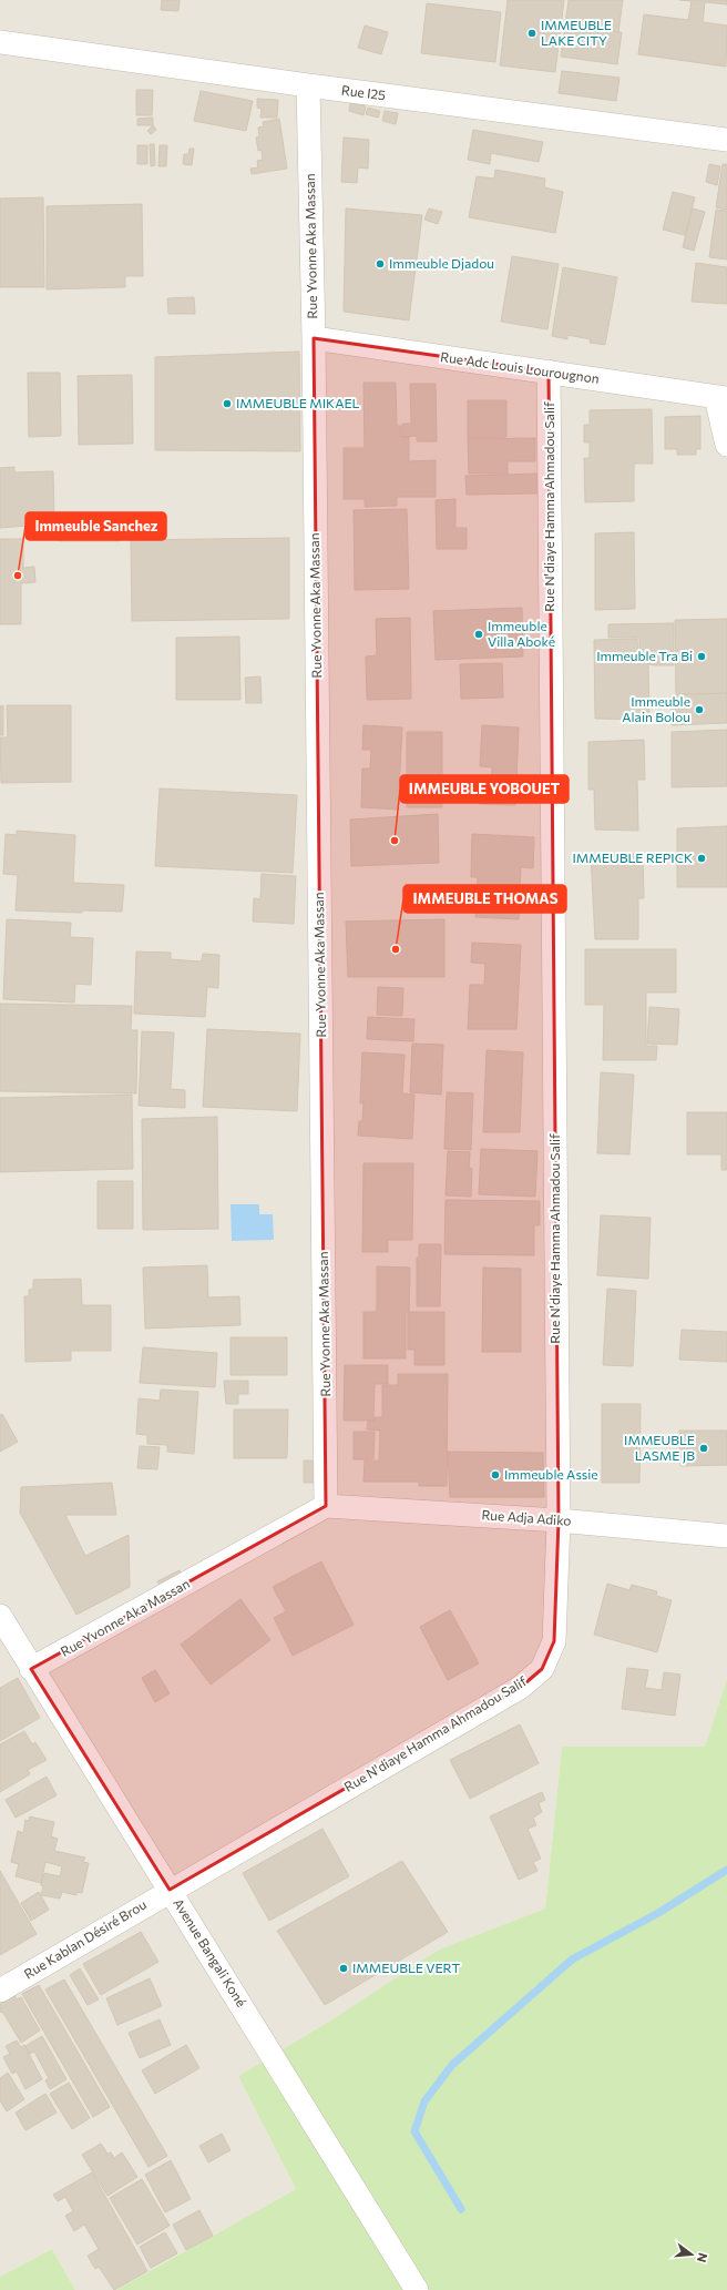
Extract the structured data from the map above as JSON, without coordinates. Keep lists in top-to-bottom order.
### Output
{
  "streets": {
    "street": [
      "Rue I25",
      "Rue Yvonne Aka Massan",
      "Rue Adc Louis Lourougnon",
      "Rue N'diaye Hamma Ahmadou Salif",
      "Rue Adja Adiko",
      "Rue Kablan Désiré Brou",
      "Avenue Bangali Koné"
    ]
  },
  "crossings": [
    ["Rue I25", "Rue Yvonne Aka Massan"],
    ["Rue Yvonne Aka Massan", "Rue Adc Louis Lourougnon"],
    ["Rue Yvonne Aka Massan", "Rue Adja Adiko"],
    ["Rue Yvonne Aka Massan", "Avenue Bangali Koné"],
    ["Rue Adc Louis Lourougnon", "Rue N'diaye Hamma Ahmadou Salif"],
    ["Rue N'diaye Hamma Ahmadou Salif", "Rue Adja Adiko"],
    ["Rue N'diaye Hamma Ahmadou Salif", "Rue Kablan Désiré Brou"],
    ["Rue N'diaye Hamma Ahmadou Salif", "Avenue Bangali Koné"],
    ["Rue Kablan Désiré Brou", "Avenue Bangali Koné"]
  ],
  "places": [
    "IMMEUBLE LAKE CITY",
    "Immeuble Djadou",
    "IMMEUBLE MIKAEL",
    "Immeuble Sanchez",
    "Immeuble Villa Aboké",
    "Immeuble Tra Bi",
    "Immeuble Alain Bolou",
    "IMMEUBLE YOBOUET",
    "IMMEUBLE REPICK",
    "IMMEUBLE THOMAS",
    "IMMEUBLE LASME JB",
    "Immeuble Assie",
    "IMMEUBLE VERT"
  ],
  "north": "right"
}
